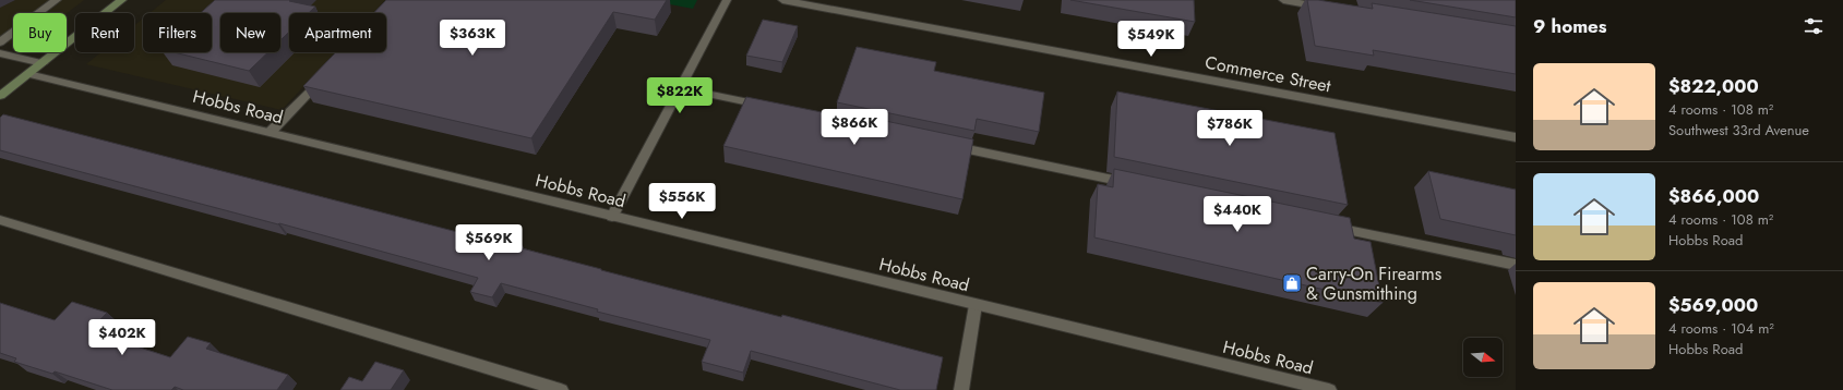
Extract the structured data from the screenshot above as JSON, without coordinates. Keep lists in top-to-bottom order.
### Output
{
  "streets": {
    "street": ["Commerce Street", "Hobbs Road"]
  },
  "places": {
    "shop": ["Carry-On Firearms & Gunsmithing"]
  },
  "north": "right",
  "page": {
    "heading": "9 homes",
    "chip": [
      "Buy",
      "Rent",
      "Filters",
      "New",
      "Apartment"
    ],
    "price": [
      "$363K",
      "$549K",
      "$822K",
      "$866K",
      "$786K",
      "$556K",
      "$440K",
      "$569K",
      "$402K"
    ],
    "list": [
      {
        "name": "$822,000",
        "note": "4 rooms · 108 m² · Southwest 33rd Avenue"
      },
      {
        "name": "$866,000",
        "note": "4 rooms · 108 m² · Hobbs Road"
      },
      {
        "name": "$569,000",
        "note": "4 rooms · 104 m² · Hobbs Road"
      }
    ]
  }
}
